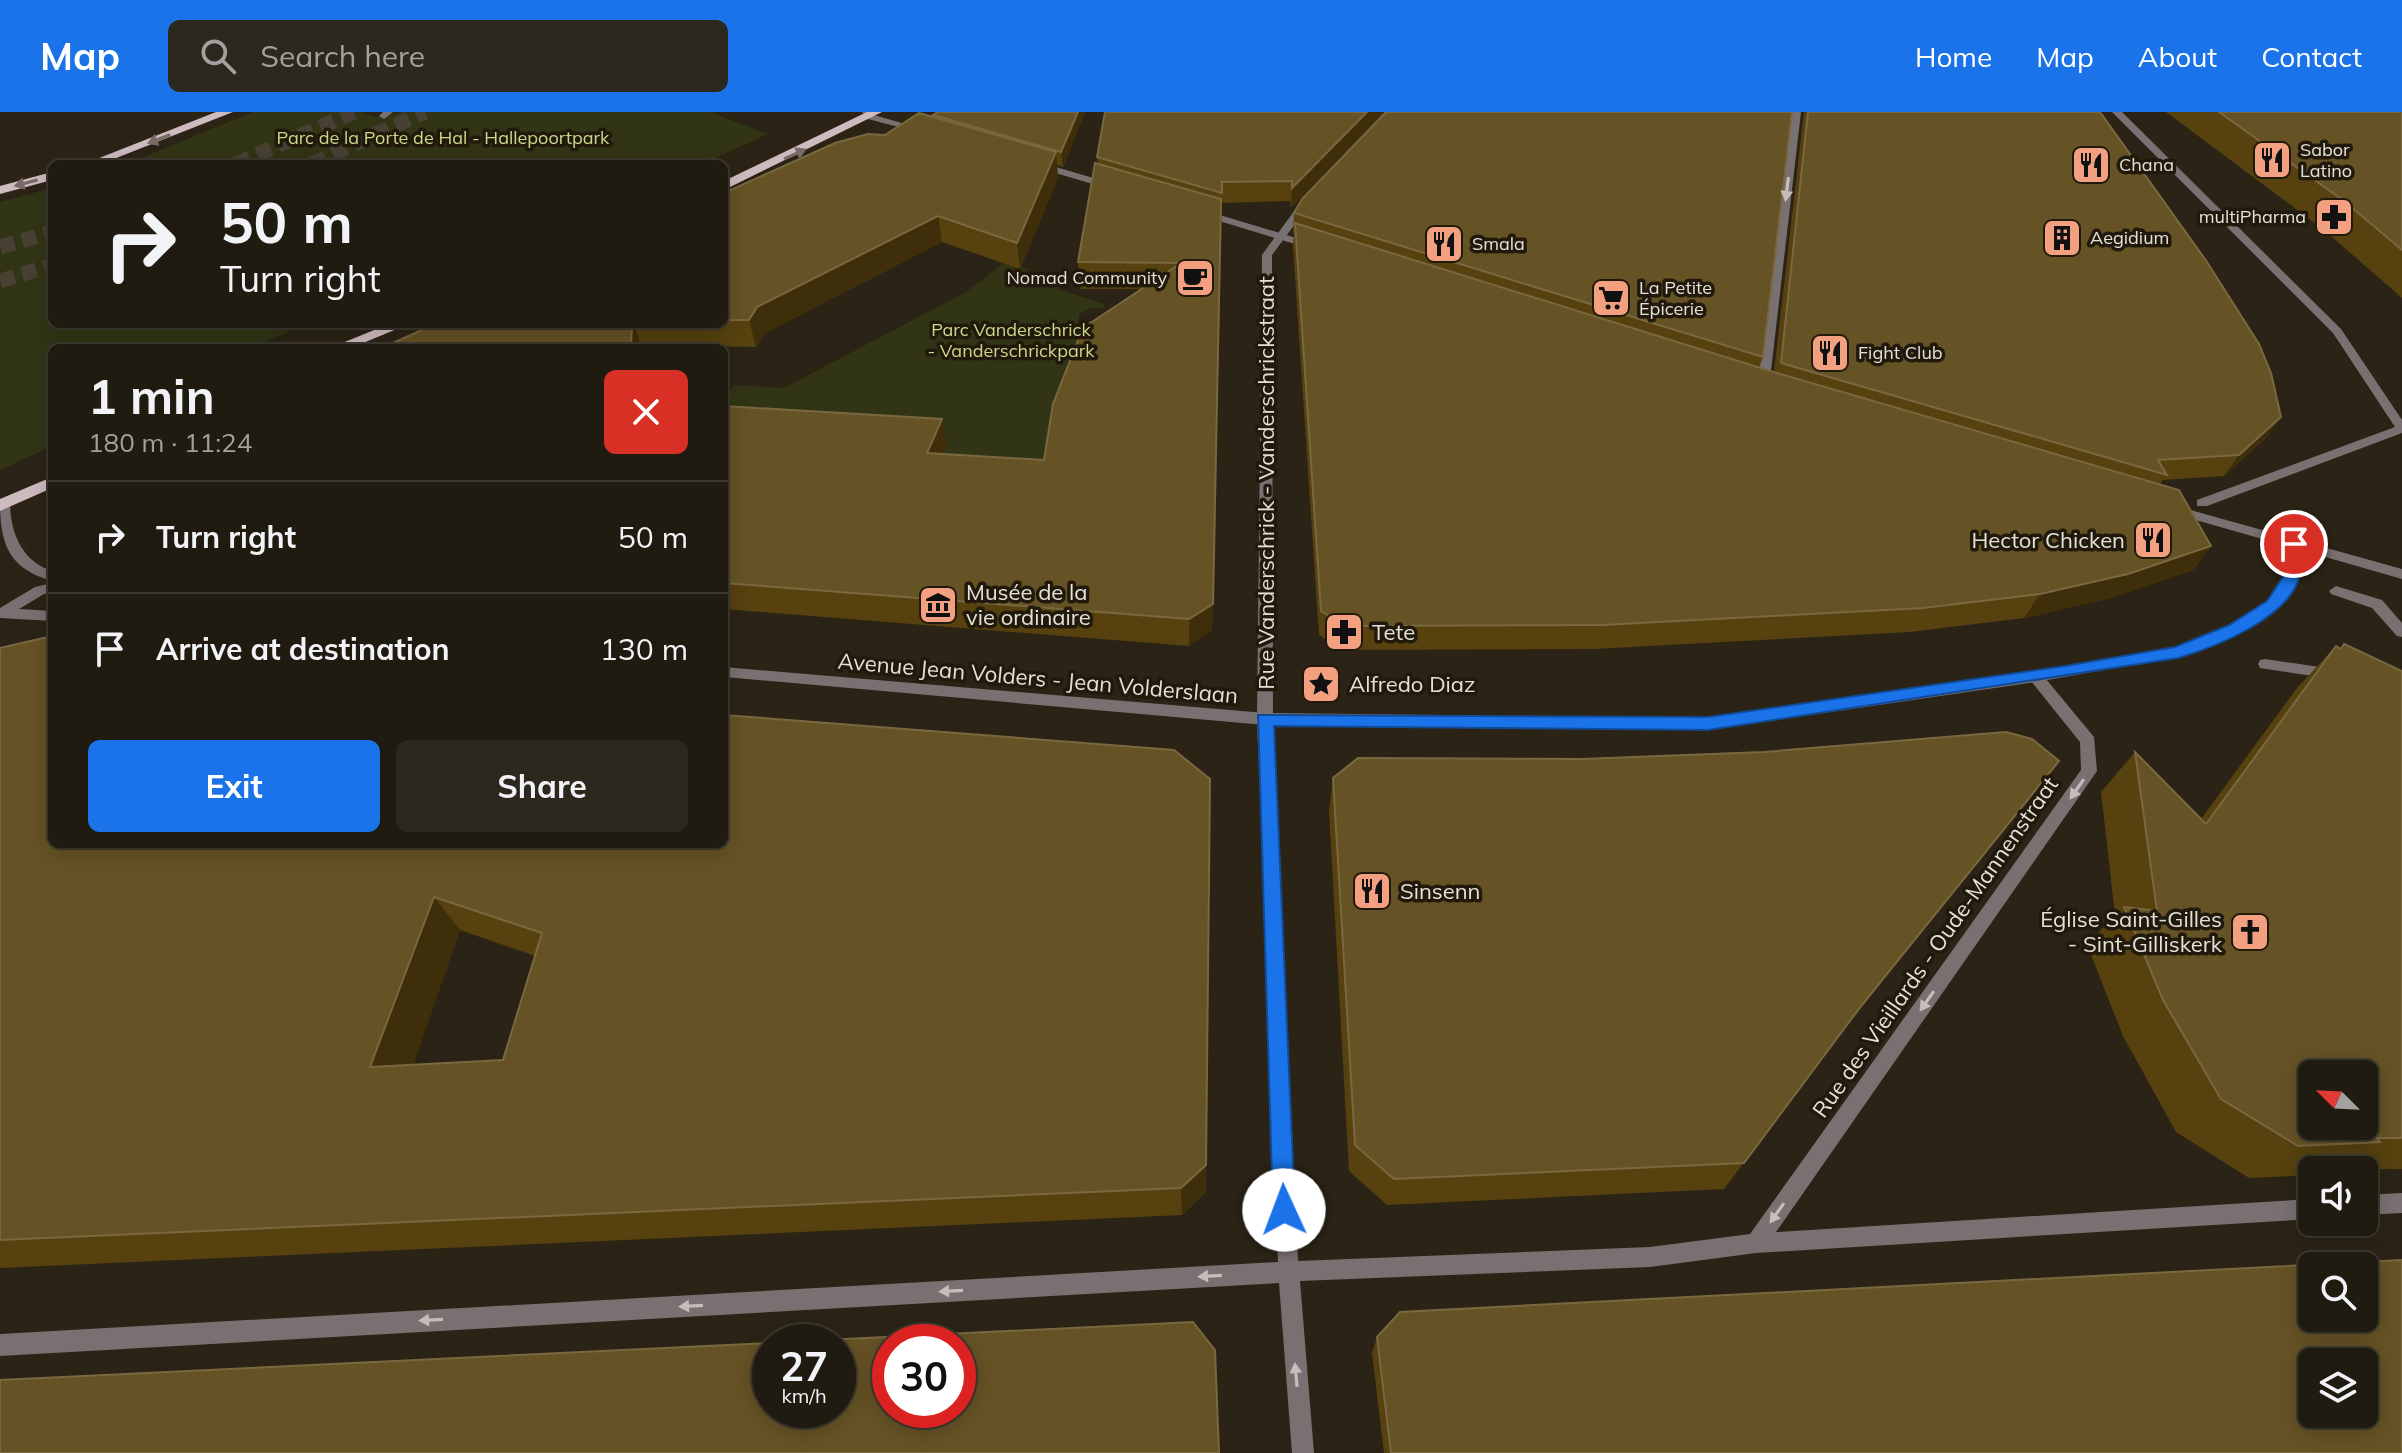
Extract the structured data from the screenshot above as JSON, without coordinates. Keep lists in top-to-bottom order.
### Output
{
  "streets": {
    "street": ["Rue Vanderschrick - Vanderschrickstraat", "Avenue Jean Volders - Jean Volderslaan", "Rue des Vieillards - Oude-Mannenstraat"]
  },
  "crossings": [
    ["Rue Vanderschrick - Vanderschrickstraat", "Avenue Jean Volders - Jean Volderslaan"],
    ["Avenue Jean Volders - Jean Volderslaan", "Rue des Vieillards - Oude-Mannenstraat"]
  ],
  "one_way": ["Rue des Vieillards - Oude-Mannenstraat"],
  "parks": ["Parc de la Porte de Hal - Hallepoortpark", "Parc Vanderschrick - Vanderschrickpark"],
  "places": {
    "restaurant": [
      "Sabor Latino",
      "Chana",
      "Smala",
      "Fight Club",
      "Hector Chicken",
      "Sinsenn"
    ],
    "pharmacy": ["multiPharma", "Tete"],
    "building": ["Aegidium"],
    "cafe": ["Nomad Community"],
    "supermarket": ["La Petite Épicerie"],
    "museum": ["Musée de la vie ordinaire"],
    "place": ["Alfredo Diaz"],
    "church": ["Église Saint-Gilles - Sint-Gilliskerk"]
  },
  "north": "top left",
  "page": {
    "header": "Map",
    "search": "Search here",
    "nav": [
      "Home",
      "Map",
      "About",
      "Contact"
    ],
    "turn": ["50 m", "Turn right"],
    "heading": ["1 min", "180 m · 11:24"],
    "list": [
      {
        "name": "Turn right",
        "value": "50 m"
      },
      {
        "name": "Arrive at destination",
        "value": "130 m"
      }
    ],
    "buttons": ["Exit", "Share"],
    "speed": "27 km/h",
    "limit": "30"
  }
}
